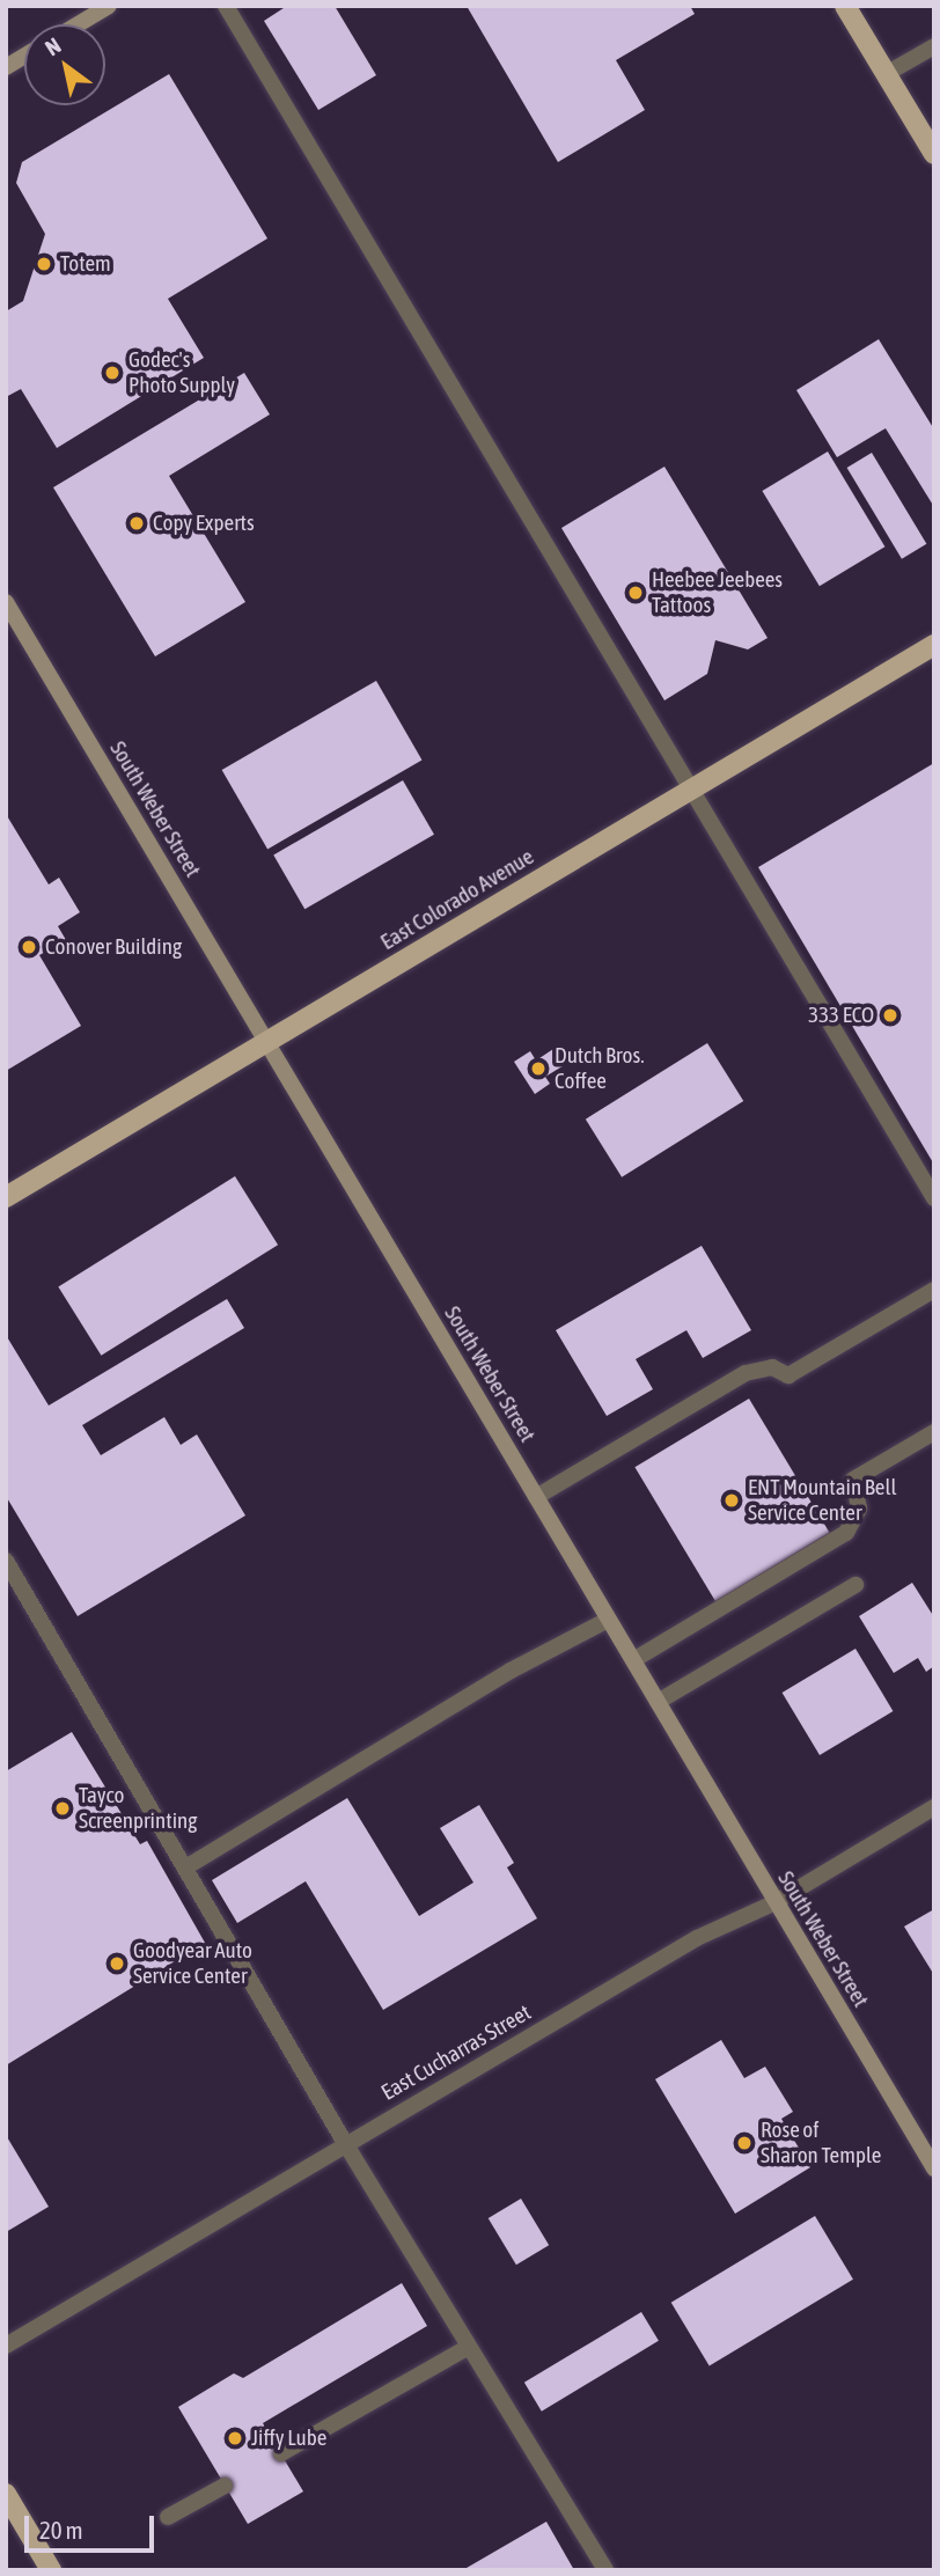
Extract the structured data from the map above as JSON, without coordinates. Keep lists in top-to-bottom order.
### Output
{
  "streets": {
    "main road": ["East Colorado Avenue"],
    "street": ["South Weber Street", "East Cucharras Street"]
  },
  "crossings": [
    ["South Weber Street", "East Colorado Avenue"],
    ["South Weber Street", "East Cucharras Street"]
  ],
  "places": [
    "Totem",
    "Godec's Photo Supply",
    "Copy Experts",
    "Heebee Jeebees Tattoos",
    "Conover Building",
    "333 ECO",
    "Dutch Bros. Coffee",
    "ENT Mountain Bell Service Center",
    "Tayco Screenprinting",
    "Goodyear Auto Service Center",
    "Rose of Sharon Temple",
    "Jiffy Lube"
  ],
  "scale_bar": "20 m",
  "north": "top left"
}
